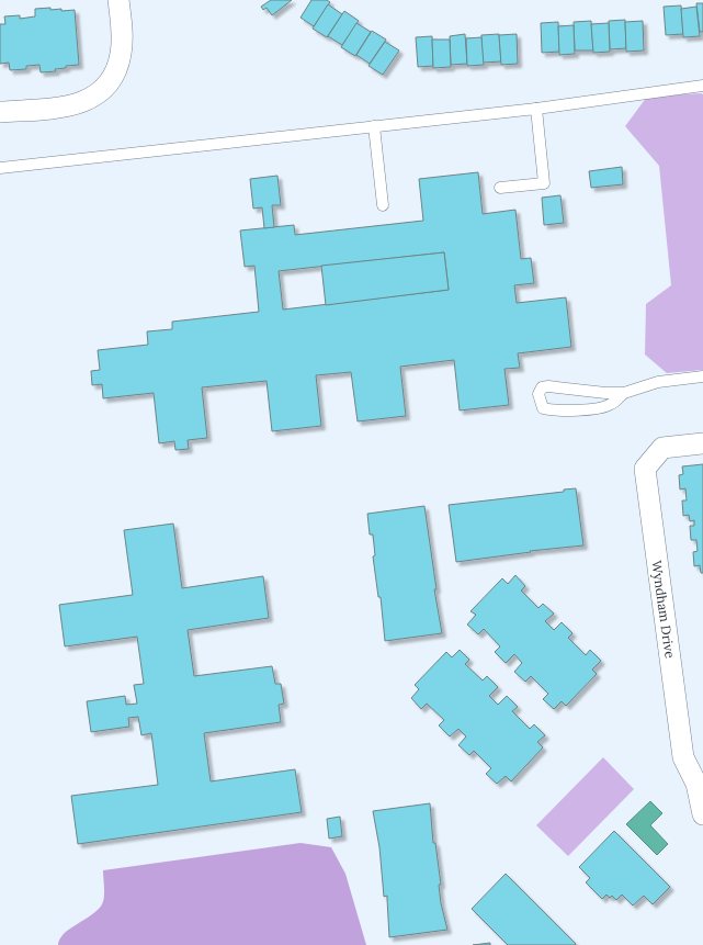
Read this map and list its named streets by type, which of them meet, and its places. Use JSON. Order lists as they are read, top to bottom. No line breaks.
{"streets":{"street":["Wyndham Drive"]}}
